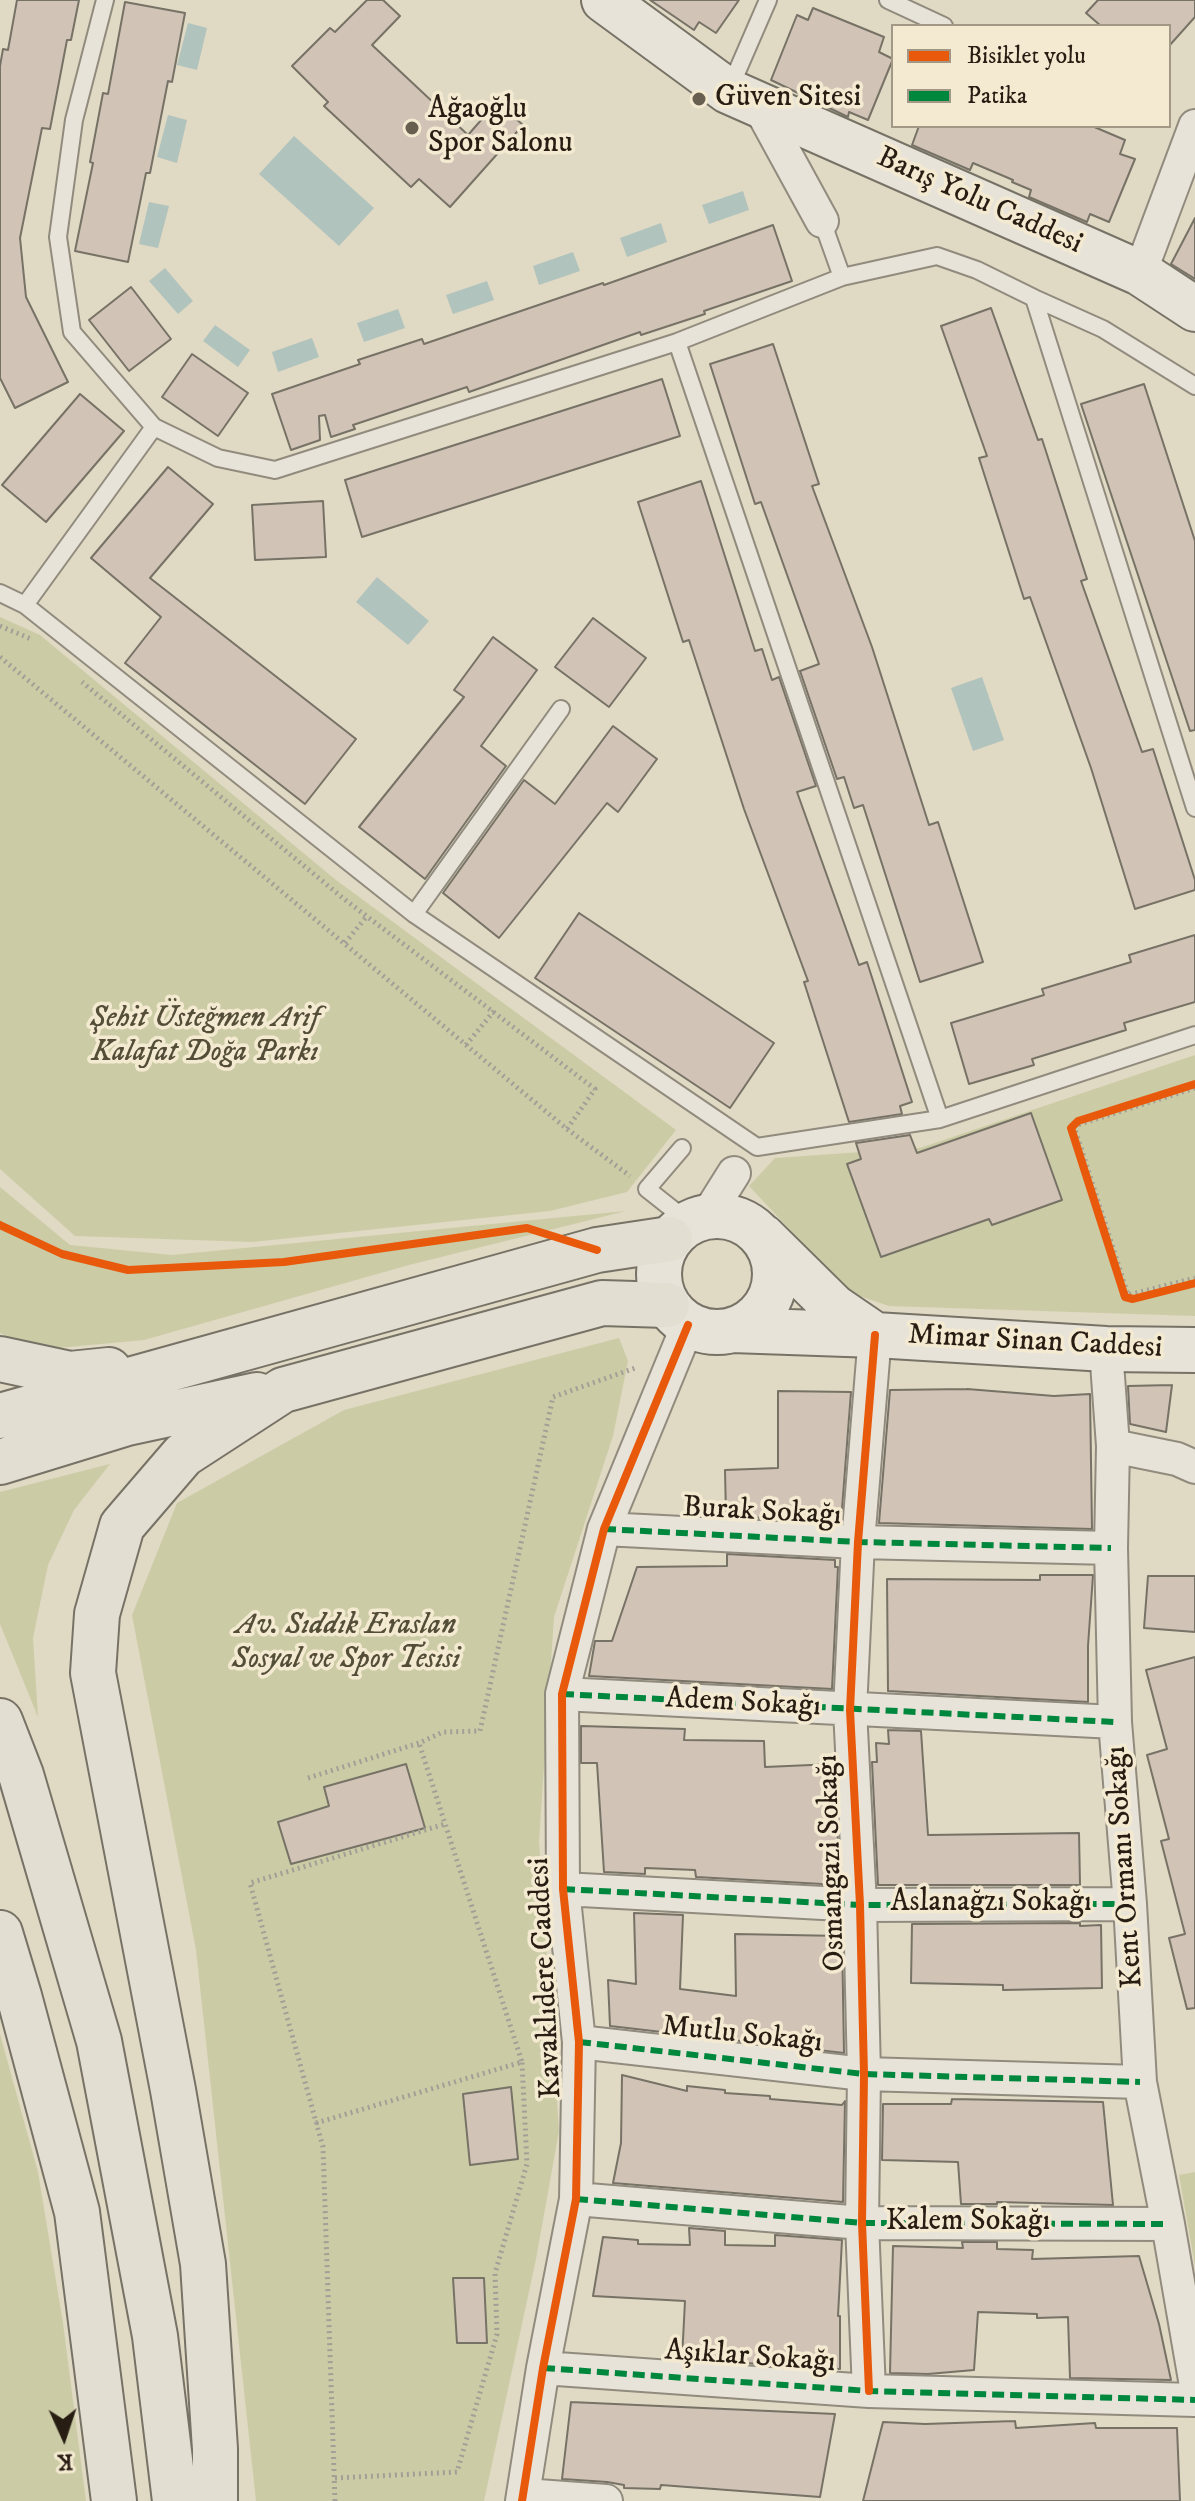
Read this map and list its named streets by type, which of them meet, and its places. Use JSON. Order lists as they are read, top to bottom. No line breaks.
{"streets":{"main road":["Barış Yolu Caddesi","Mimar Sinan Caddesi"],"street":["Burak Sokağı","Adem Sokağı","Osmangazi Sokağı","Kent Ormanı Sokağı","Aslanağzı Sokağı","Kavaklıdere Caddesi","Mutlu Sokağı","Kalem Sokağı","Aşıklar Sokağı"]},"crossings":[["Mimar Sinan Caddesi","Osmangazi Sokağı"],["Mimar Sinan Caddesi","Kent Ormanı Sokağı"],["Mimar Sinan Caddesi","Kavaklıdere Caddesi"],["Burak Sokağı","Osmangazi Sokağı"],["Burak Sokağı","Kent Ormanı Sokağı"],["Burak Sokağı","Kavaklıdere Caddesi"],["Adem Sokağı","Osmangazi Sokağı"],["Adem Sokağı","Kent Ormanı Sokağı"],["Adem Sokağı","Kavaklıdere Caddesi"],["Osmangazi Sokağı","Aslanağzı Sokağı"],["Osmangazi Sokağı","Mutlu Sokağı"],["Osmangazi Sokağı","Kalem Sokağı"],["Osmangazi Sokağı","Aşıklar Sokağı"],["Kent Ormanı Sokağı","Aslanağzı Sokağı"],["Kent Ormanı Sokağı","Mutlu Sokağı"],["Kent Ormanı Sokağı","Kalem Sokağı"],["Aslanağzı Sokağı","Kavaklıdere Caddesi"],["Kavaklıdere Caddesi","Mutlu Sokağı"],["Kavaklıdere Caddesi","Kalem Sokağı"],["Kavaklıdere Caddesi","Aşıklar Sokağı"]],"parks":["Şehit Üsteğmen Arif Kalafat Doğa Parkı","Av. Sıddık Eraslan Sosyal ve Spor Tesisi"],"places":["Güven Sitesi","Ağaoğlu Spor Salonu"],"legend":["Bisiklet yolu","Patika"],"north":"bottom"}
